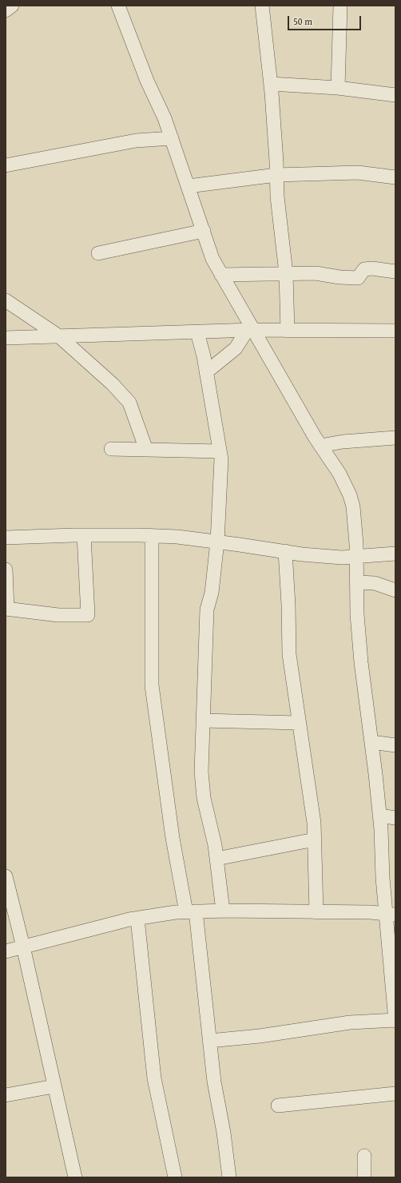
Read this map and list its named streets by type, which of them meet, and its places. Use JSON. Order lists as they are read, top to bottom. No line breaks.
{"scale_bar":"50 m"}
